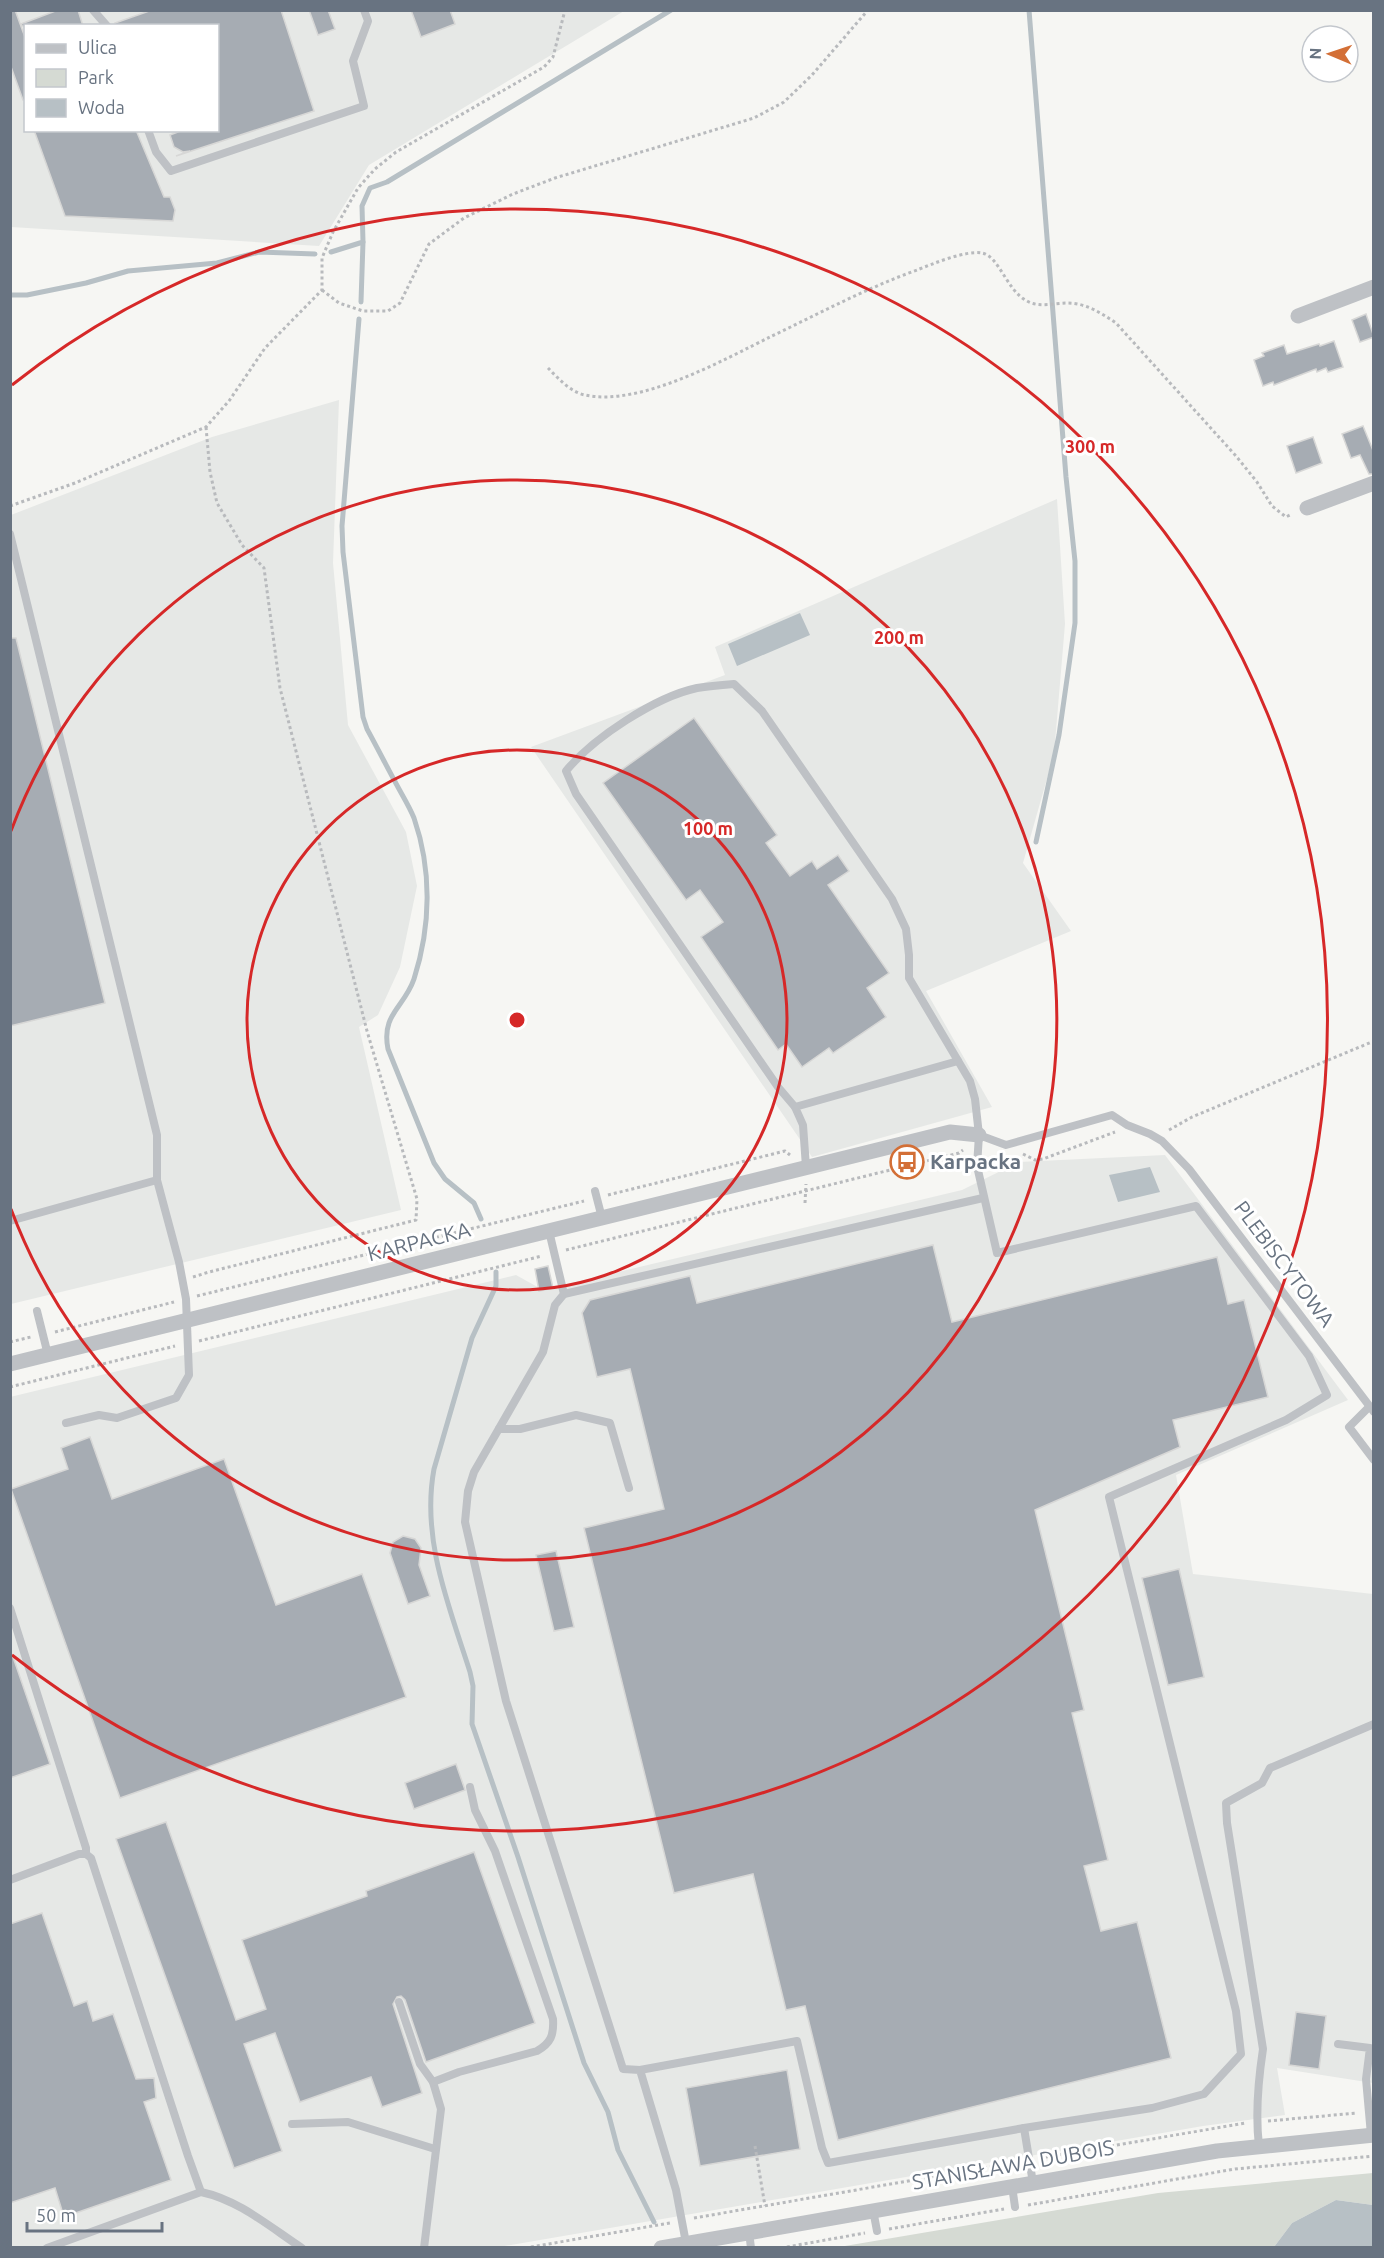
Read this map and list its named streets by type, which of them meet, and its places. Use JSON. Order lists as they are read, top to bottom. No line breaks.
{"streets":{"street":["KARPACKA","STANISŁAWA DUBOIS"],"lane":["PLEBISCYTOWA"]},"crossings":[["KARPACKA","PLEBISCYTOWA"]],"places":{"bus stop":["Karpacka"]},"legend":["Ulica","Park","Woda"],"scale_bar":"50 m","north":"left","rings":["300 m","200 m","100 m"]}
